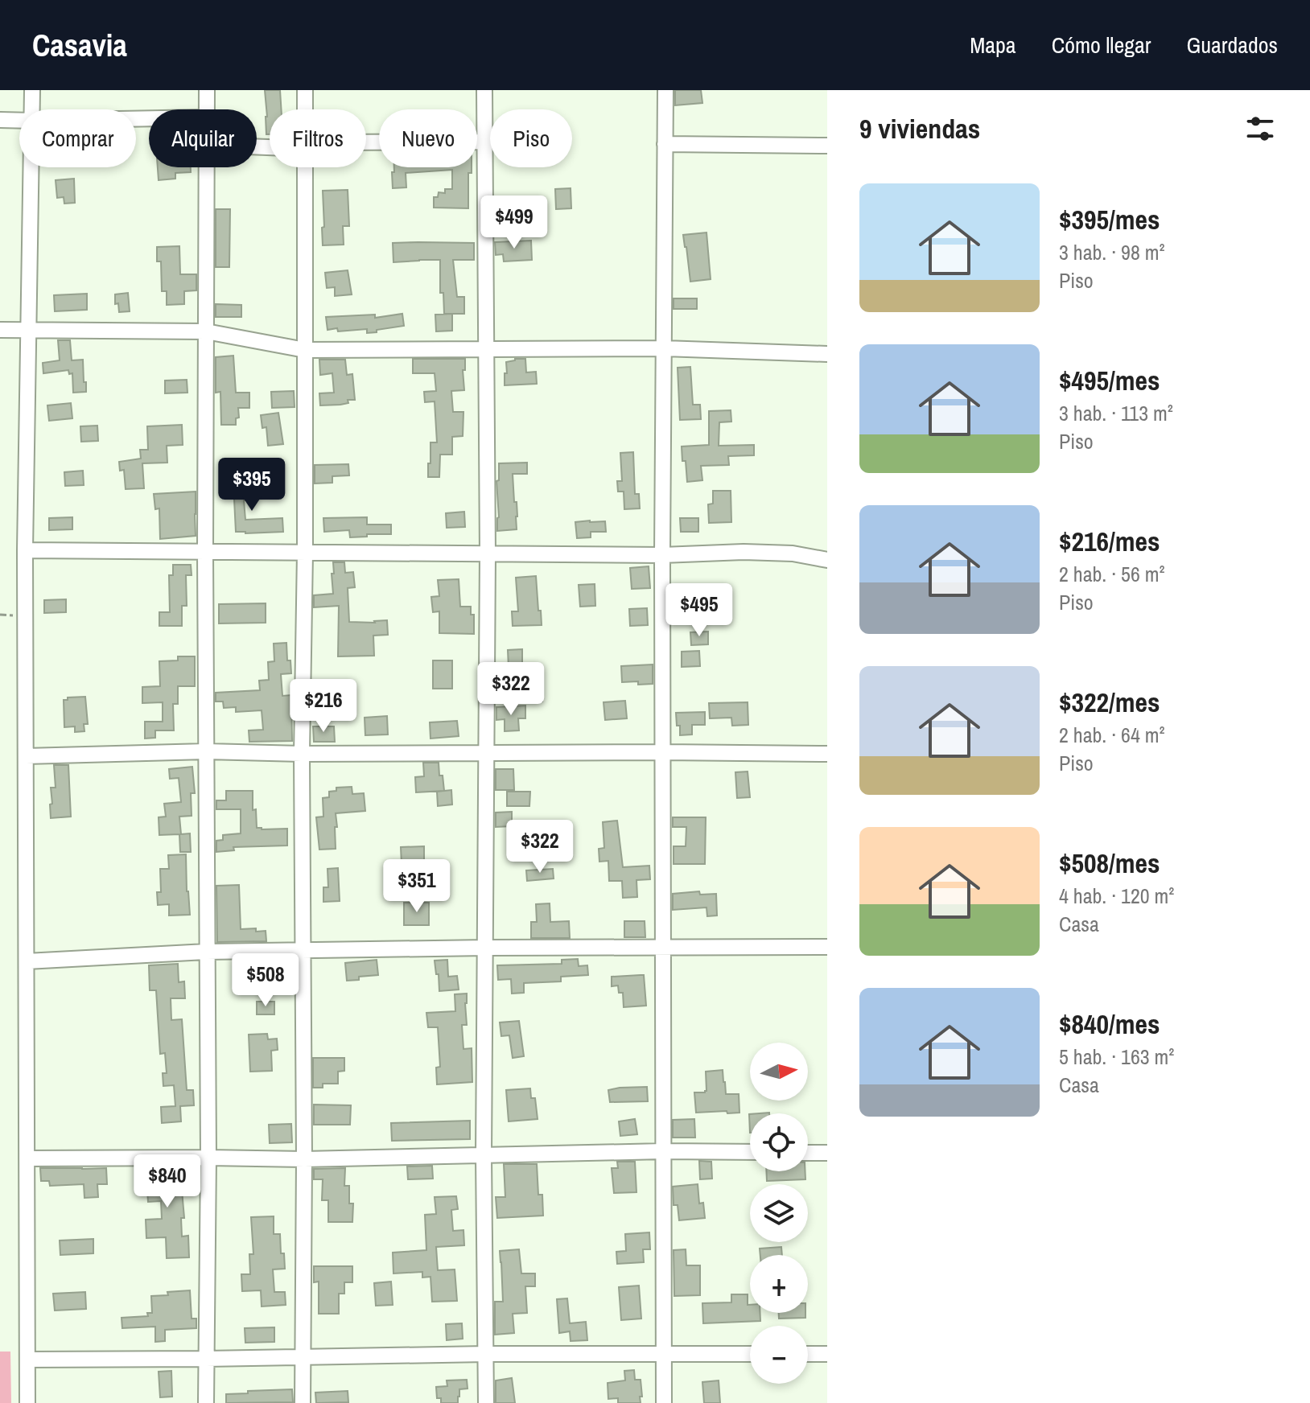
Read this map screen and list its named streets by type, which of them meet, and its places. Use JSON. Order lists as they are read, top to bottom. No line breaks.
{"north":"right","page":{"header":"Casavia","nav":["Mapa","Cómo llegar","Guardados"],"heading":"9 viviendas","chip":["Comprar","Alquilar","Filtros","Nuevo","Piso"],"list":[{"name":"$395/mes","note":"3 hab. · 98 m² · Piso"},{"name":"$495/mes","note":"3 hab. · 113 m² · Piso"},{"name":"$216/mes","note":"2 hab. · 56 m² · Piso"},{"name":"$322/mes","note":"2 hab. · 64 m² · Piso"},{"name":"$508/mes","note":"4 hab. · 120 m² · Casa"},{"name":"$840/mes","note":"5 hab. · 163 m² · Casa"}],"price":["$499","$395","$495","$322","$216","$322","$351","$508","$840"],"map_buttons":["+","−"]}}
